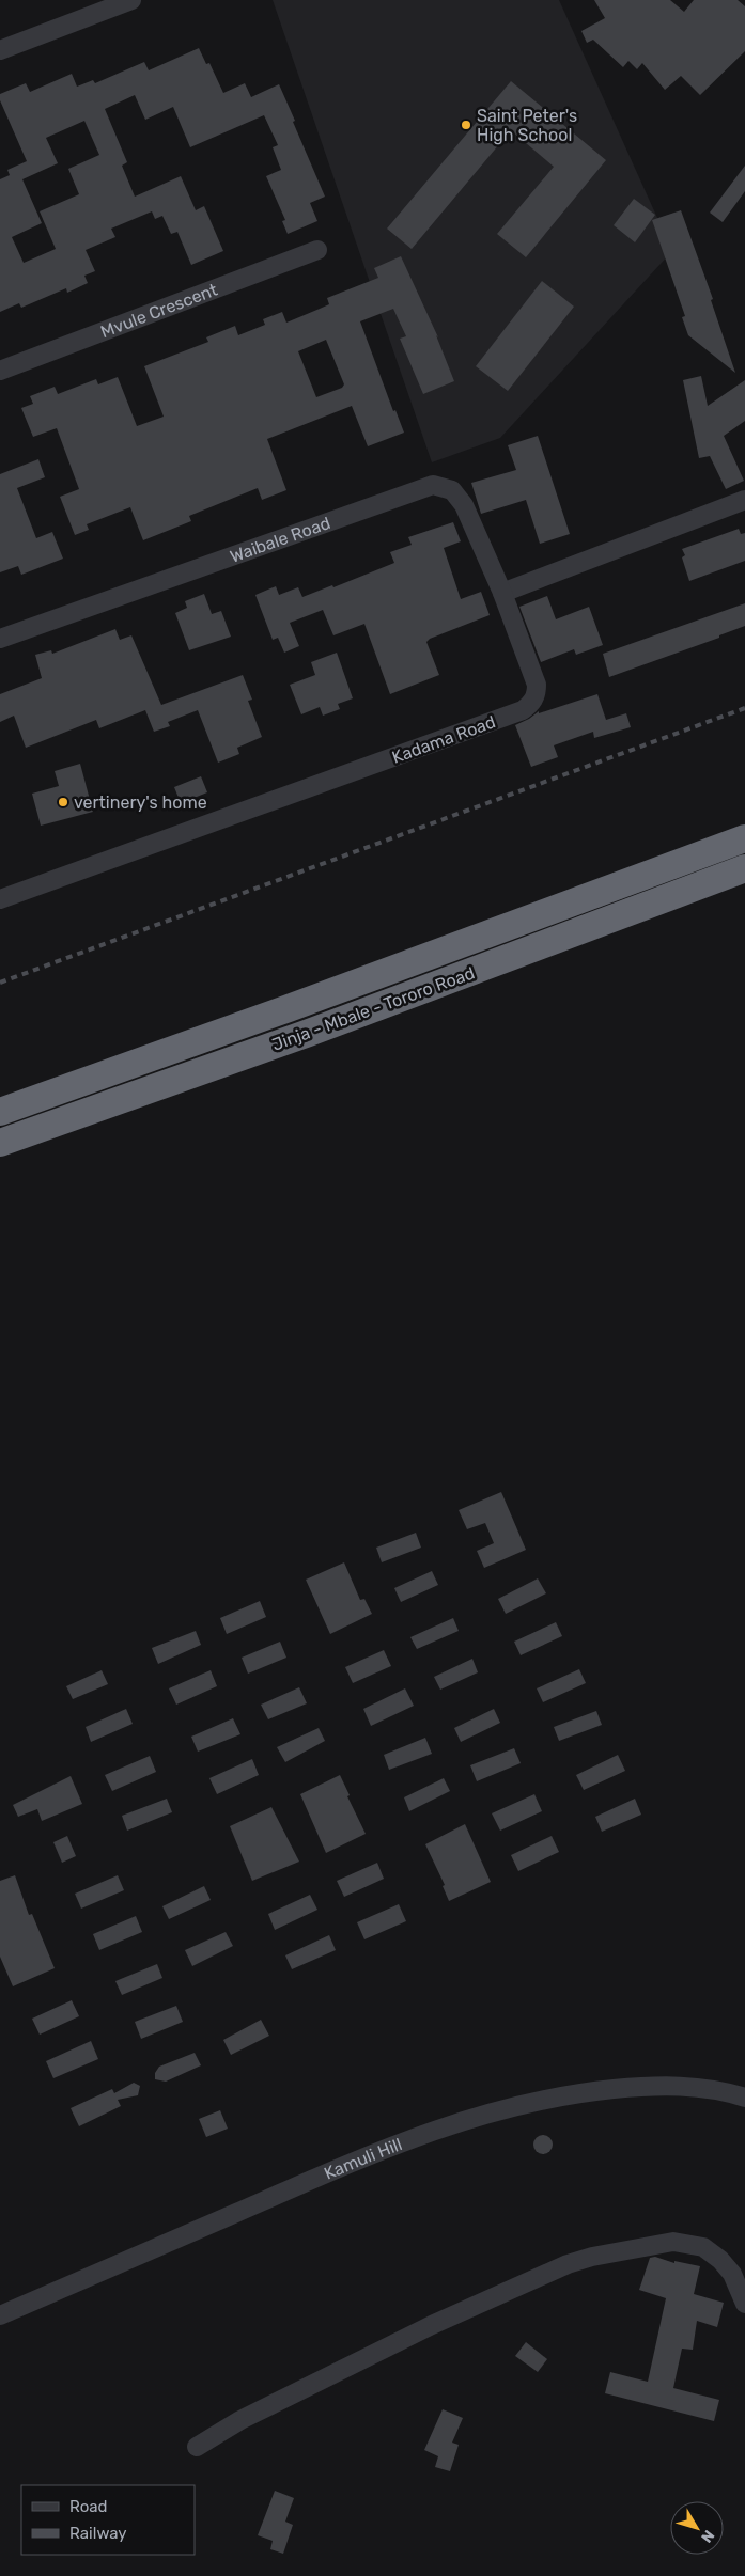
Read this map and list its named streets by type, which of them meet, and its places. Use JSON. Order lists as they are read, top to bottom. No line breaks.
{"streets":{"highway":["Jinja - Mbale - Tororo Road"],"street":["Mvule Crescent","Waibale Road","Kadama Road","Kamuli Hill"]},"crossings":[["Waibale Road","Kadama Road"]],"places":["Saint Peter's High School","vertinery's home"],"legend":["Road","Railway"],"north":"bottom right"}
